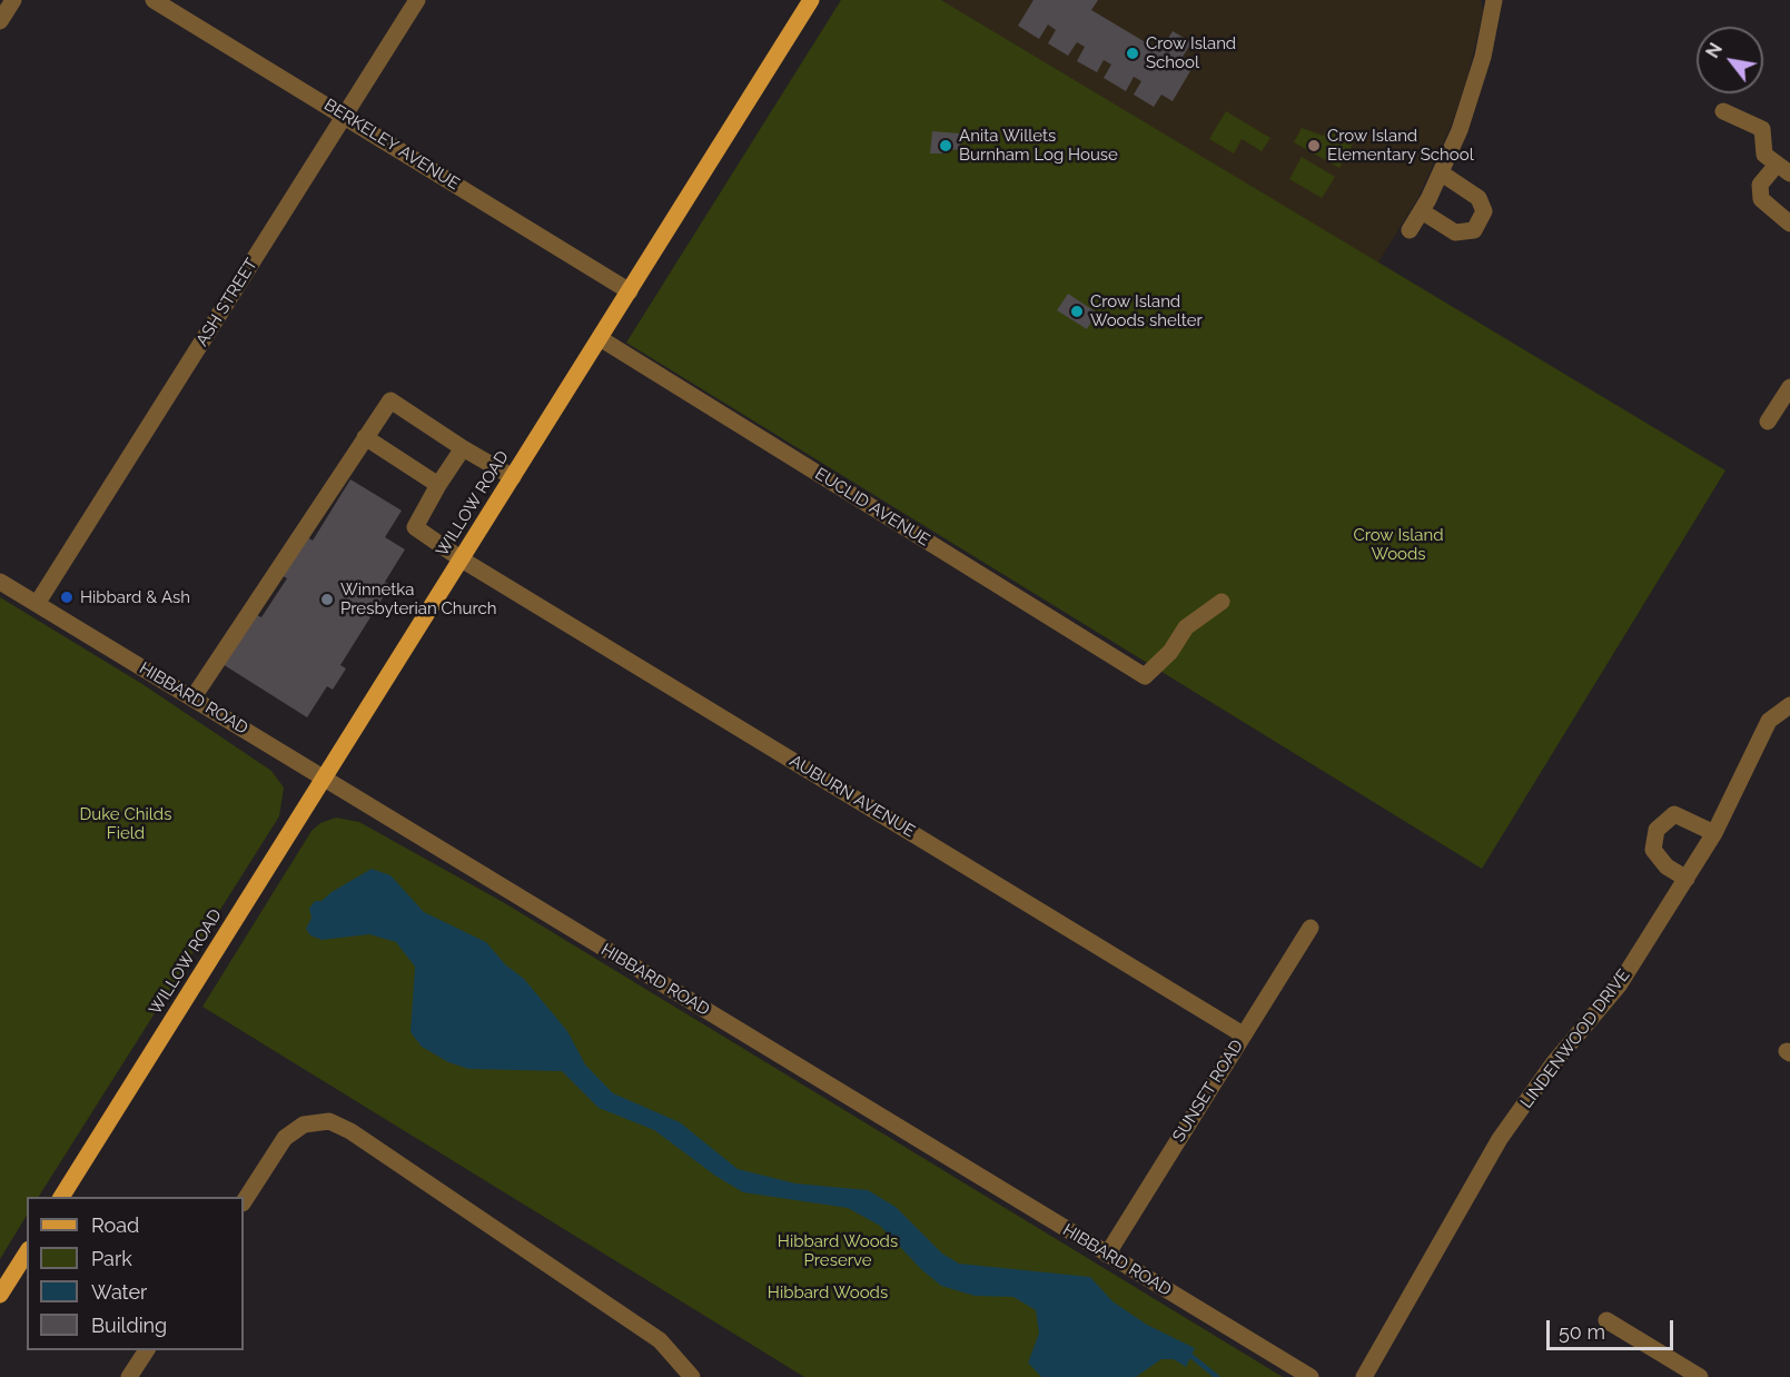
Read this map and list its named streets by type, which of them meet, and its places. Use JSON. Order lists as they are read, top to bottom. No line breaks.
{"streets":{"main road":["WILLOW ROAD"],"street":["BERKELEY AVENUE","ASH STREET","EUCLID AVENUE","HIBBARD ROAD","AUBURN AVENUE","LINDENWOOD DRIVE","SUNSET ROAD"]},"crossings":[["BERKELEY AVENUE","ASH STREET"],["BERKELEY AVENUE","WILLOW ROAD"],["ASH STREET","HIBBARD ROAD"],["WILLOW ROAD","EUCLID AVENUE"],["WILLOW ROAD","HIBBARD ROAD"],["WILLOW ROAD","AUBURN AVENUE"],["HIBBARD ROAD","SUNSET ROAD"],["AUBURN AVENUE","SUNSET ROAD"]],"parks":["Crow Island Woods","Duke Childs Field","Hibbard Woods Preserve","Hibbard Woods"],"places":["Crow Island School","Anita Willets Burnham Log House","Crow Island Elementary School","Crow Island Woods shelter","Hibbard & Ash","Winnetka Presbyterian Church"],"legend":["Road","Park","Water","Building"],"scale_bar":"50 m","north":"top left"}
